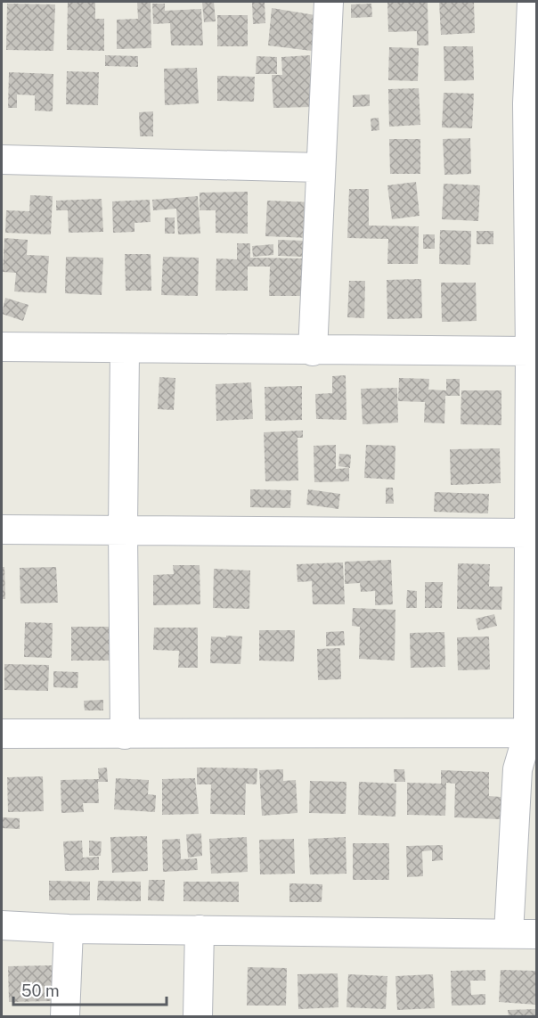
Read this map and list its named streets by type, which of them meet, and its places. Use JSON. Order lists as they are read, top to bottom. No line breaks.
{"scale_bar":"50 m"}
